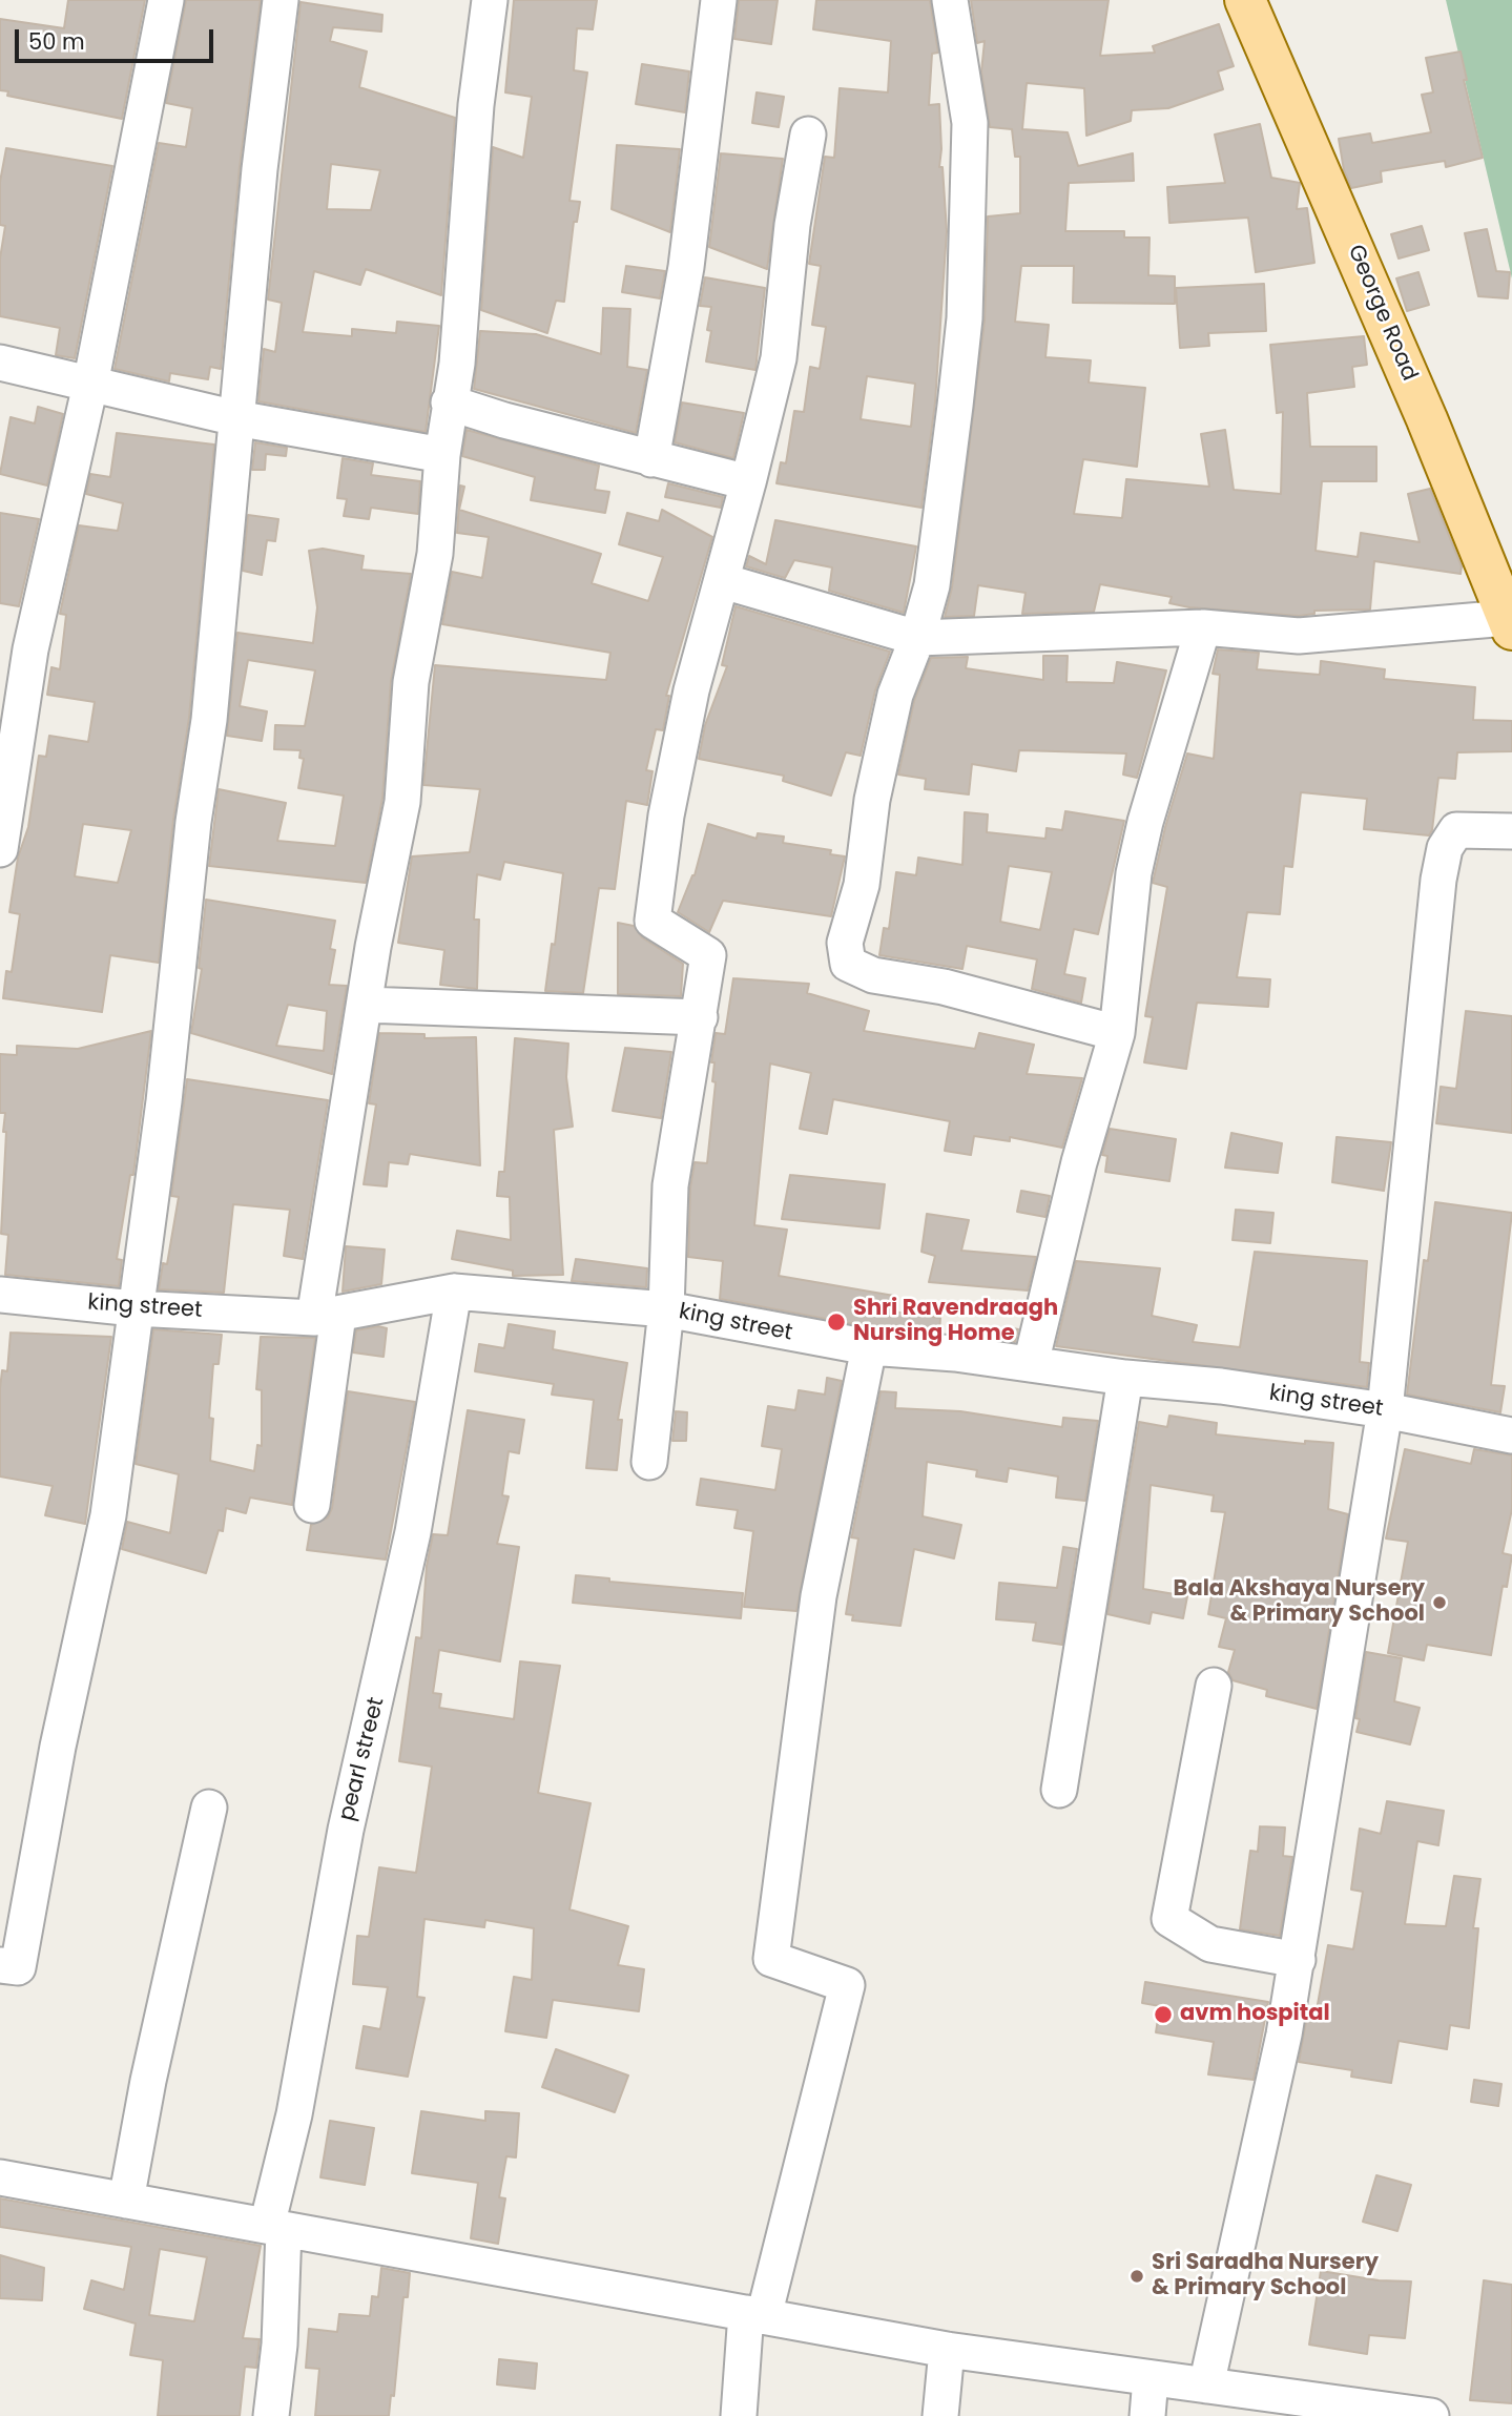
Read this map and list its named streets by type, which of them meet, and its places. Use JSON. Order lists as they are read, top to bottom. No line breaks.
{"streets":{"main road":["George Road"],"street":["king street","pearl street"]},"crossings":[["king street","pearl street"]],"places":["Shri Ravendraagh Nursing Home","Bala Akshaya Nursery & Primary School","avm hospital","Sri Saradha Nursery & Primary School"],"scale_bar":"50 m"}
